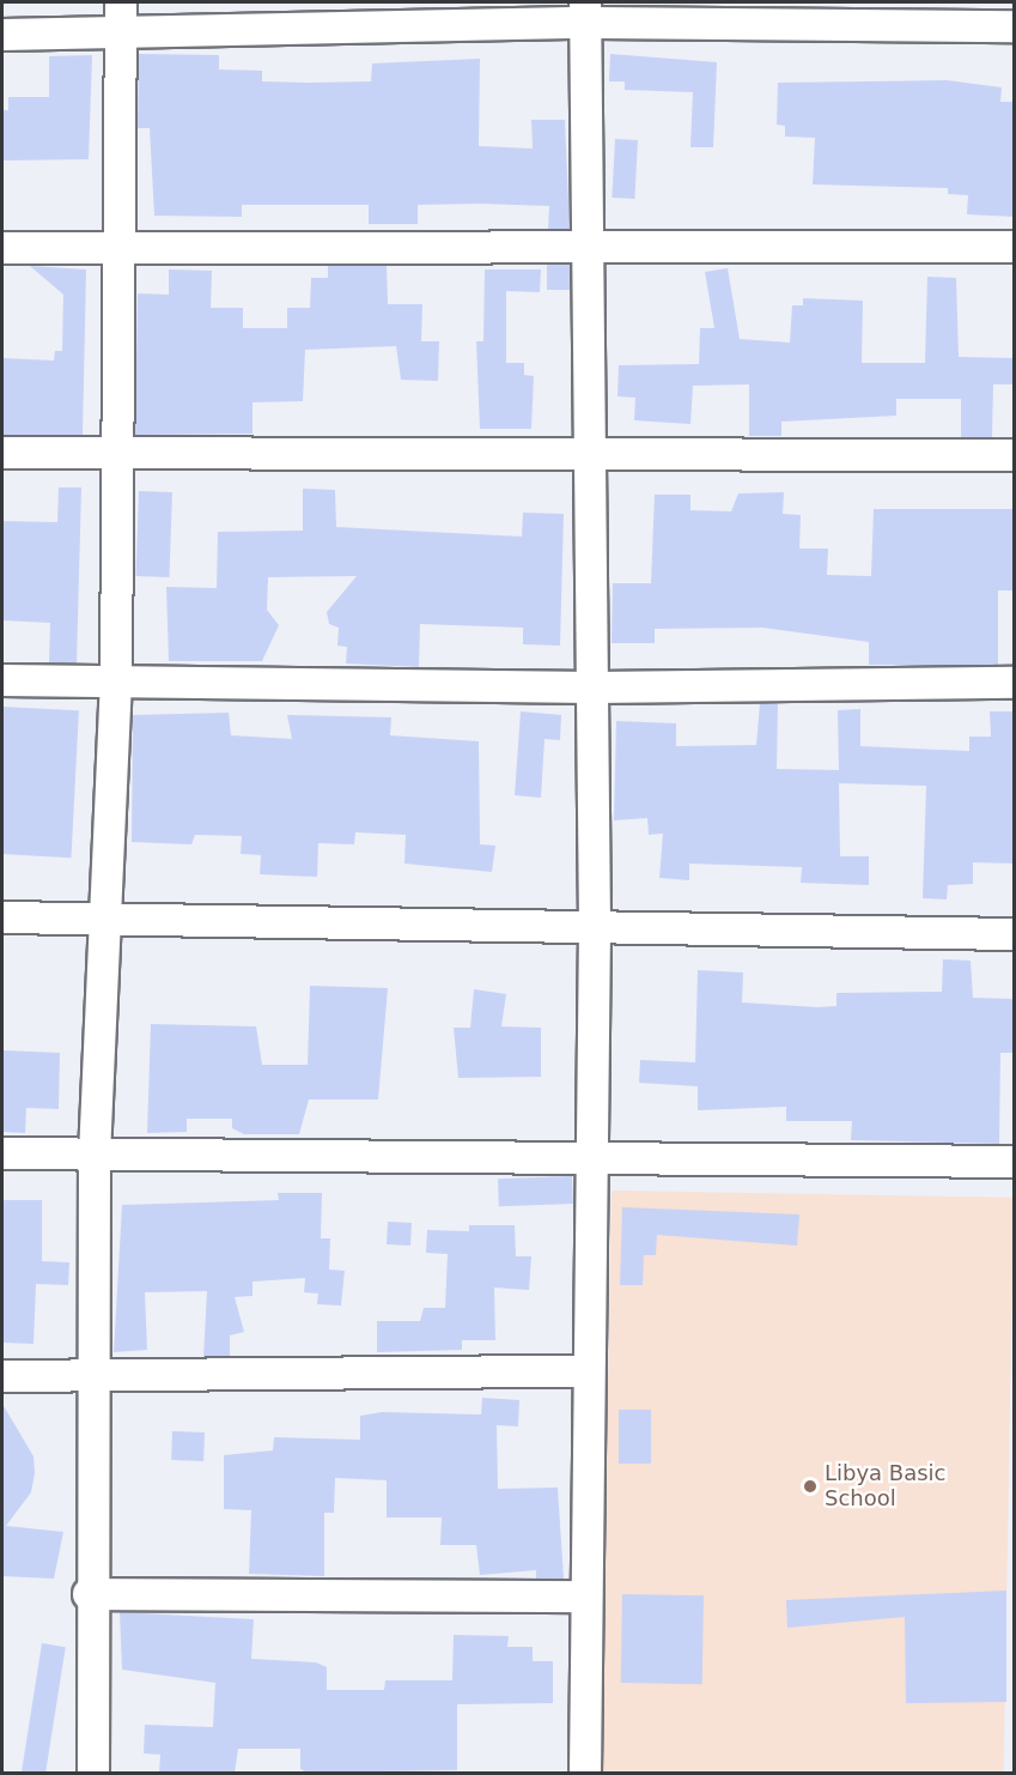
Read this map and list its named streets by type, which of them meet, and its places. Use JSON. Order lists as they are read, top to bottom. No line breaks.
{"places":["Libya Basic School"]}
